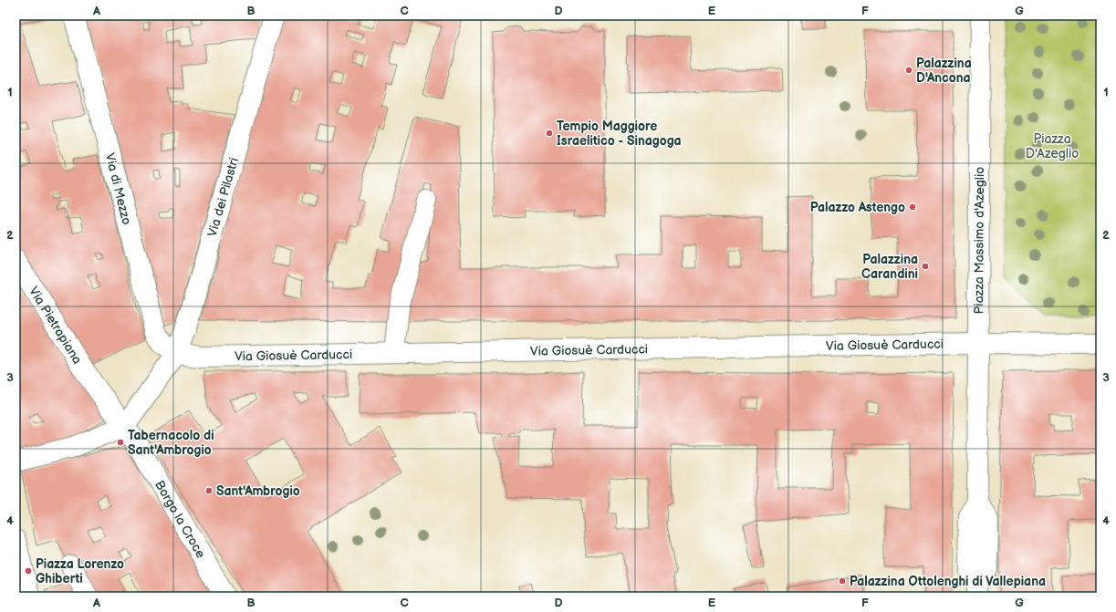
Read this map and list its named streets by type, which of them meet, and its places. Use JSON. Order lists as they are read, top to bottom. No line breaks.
{"streets":{"street":["Via di Mezzo","Via dei Pilastri","Piazza Massimo d'Azeglio","Via Pietrapiana","Via Giosuè Carducci","Borgo la Croce"]},"crossings":[["Via di Mezzo","Via dei Pilastri"],["Via di Mezzo","Via Giosuè Carducci"],["Via dei Pilastri","Via Pietrapiana"],["Via dei Pilastri","Via Giosuè Carducci"],["Via dei Pilastri","Borgo la Croce"],["Piazza Massimo d'Azeglio","Via Giosuè Carducci"],["Via Pietrapiana","Borgo la Croce"]],"parks":["Piazza D'Azeglio"],"places":["Palazzina D'Ancona","Tempio Maggiore Israelitico - Sinagoga","Palazzo Astengo","Palazzina Carandini","Tabernacolo di Sant'Ambrogio","Sant'Ambrogio","Piazza Lorenzo Ghiberti","Palazzina Ottolenghi di Vallepiana"],"grid":{"columns":["A","B","C","D","E","F","G"],"rows":["1","2","3","4"]}}
